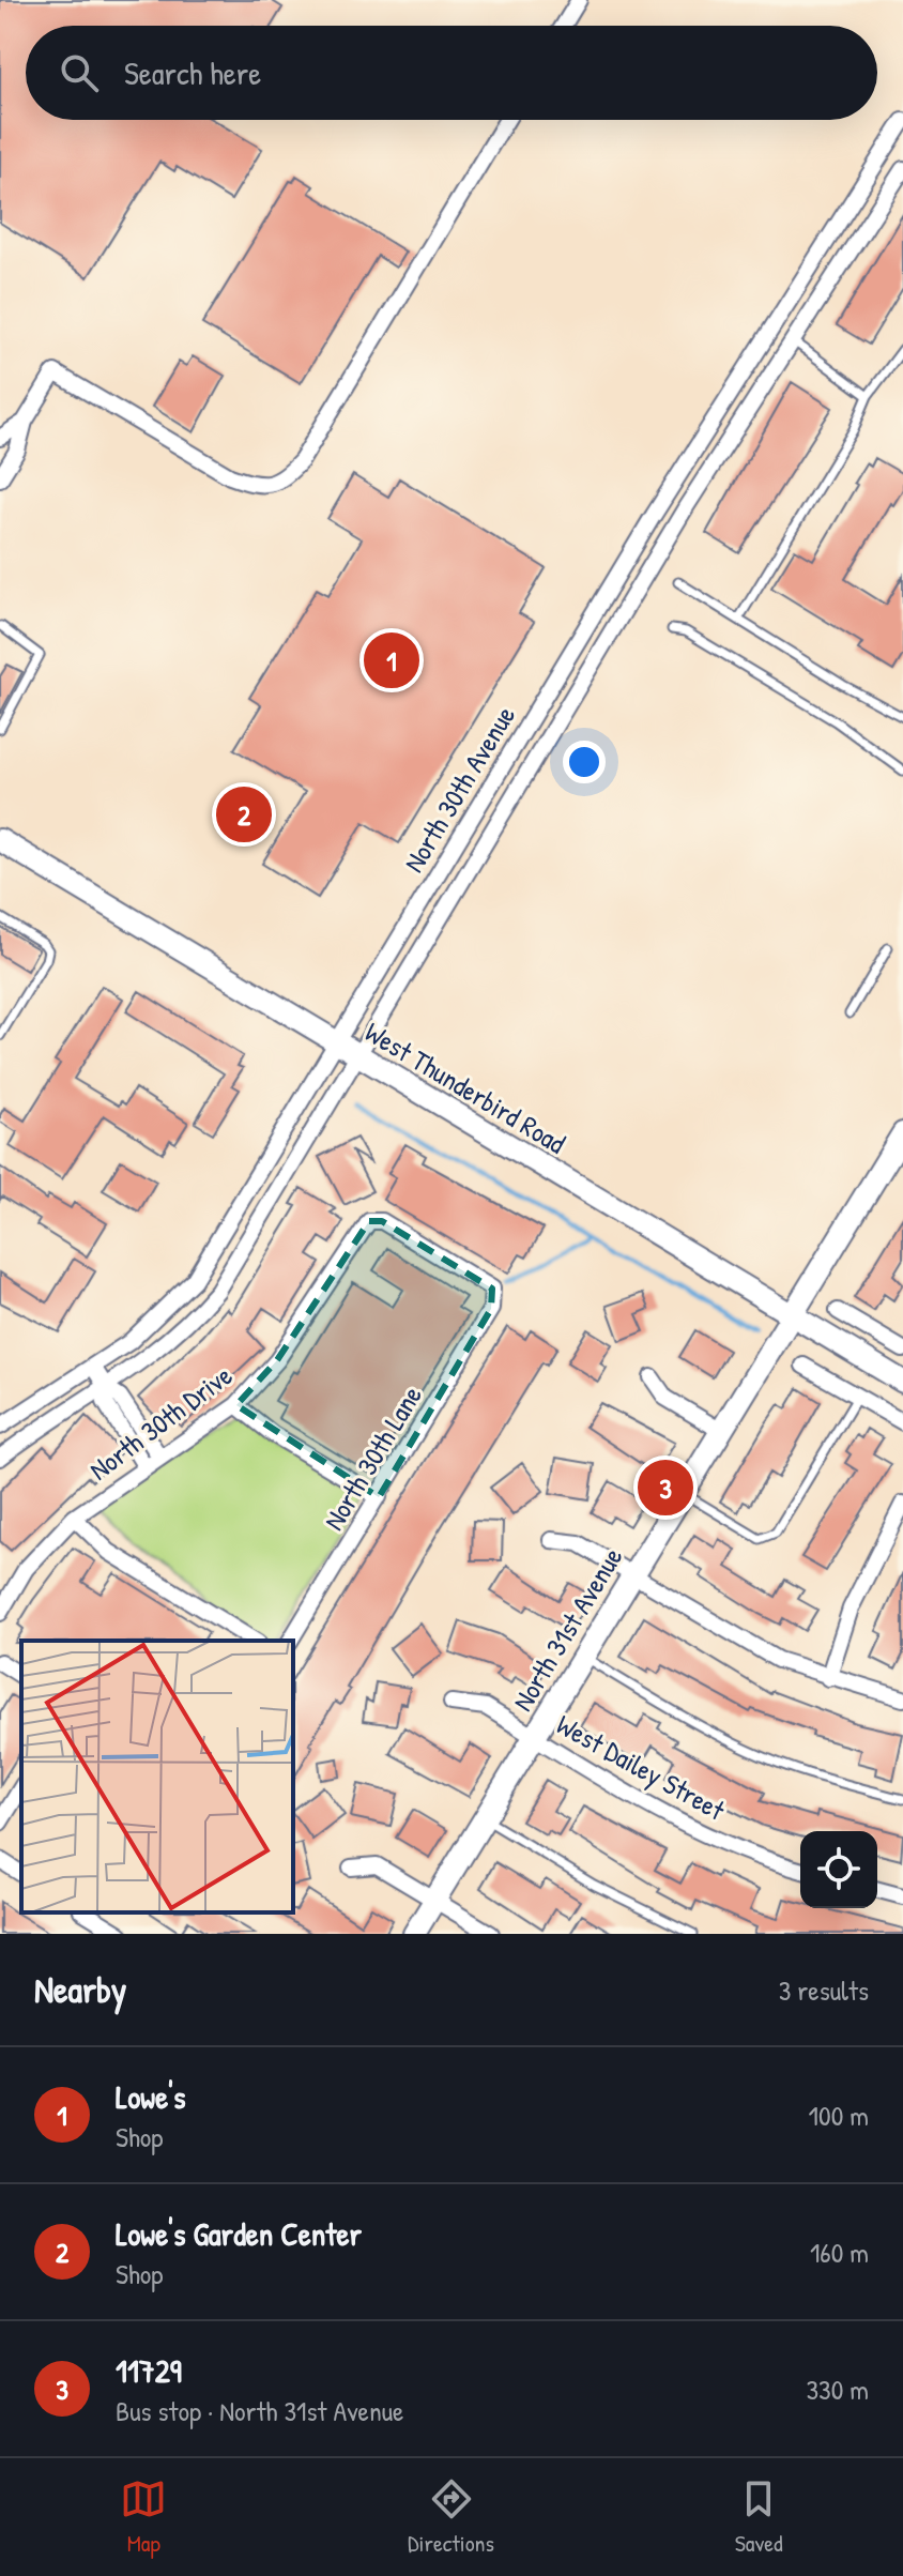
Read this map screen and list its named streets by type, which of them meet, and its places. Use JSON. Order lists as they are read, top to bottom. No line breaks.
{"streets":{"main road":["West Thunderbird Road","North 31st Avenue"],"street":["North 30th Avenue","North 30th Drive","North 30th Lane","West Dailey Street"]},"crossings":[["North 30th Avenue","West Thunderbird Road"],["West Thunderbird Road","North 31st Avenue"],["North 30th Drive","North 30th Lane"],["North 31st Avenue","West Dailey Street"]],"page":{"search":"Search here","pins":["1","2","3"],"heading":["Nearby","3 results"],"list":[{"mark":"1","name":"Lowe's","note":"Shop","value":"100 m"},{"mark":"2","name":"Lowe's Garden Center","note":"Shop","value":"160 m"},{"mark":"3","name":"11729","note":"Bus stop · North 31st Avenue","value":"330 m"}],"nav":["Map","Directions","Saved"]}}
